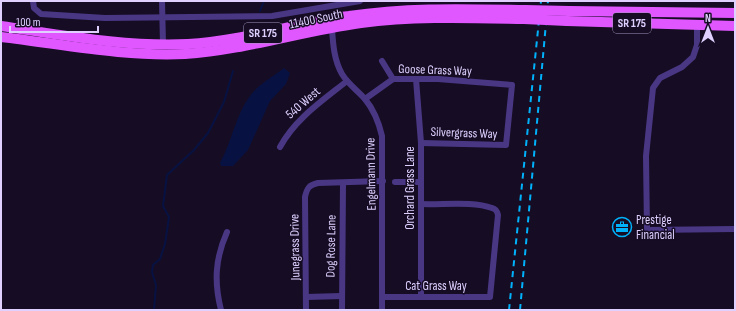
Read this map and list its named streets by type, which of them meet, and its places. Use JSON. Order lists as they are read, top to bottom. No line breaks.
{"streets":{"main road":["11400 South","SR 175"],"street":["Goose Grass Way","540 West","Silvergrass Way","Engelmann Drive","Orchard Grass Lane","Dog Rose Lane","Junegrass Drive","Cat Grass Way"]},"crossings":[["11400 South","Engelmann Drive"],["Goose Grass Way","Silvergrass Way"],["Goose Grass Way","Engelmann Drive"],["Goose Grass Way","Orchard Grass Lane"],["540 West","Engelmann Drive"],["Silvergrass Way","Orchard Grass Lane"],["Engelmann Drive","Cat Grass Way"],["Orchard Grass Lane","Cat Grass Way"],["Dog Rose Lane","Junegrass Drive"]],"places":{"office":["Prestige Financial"]},"scale_bar":"100 m","north":"top"}
